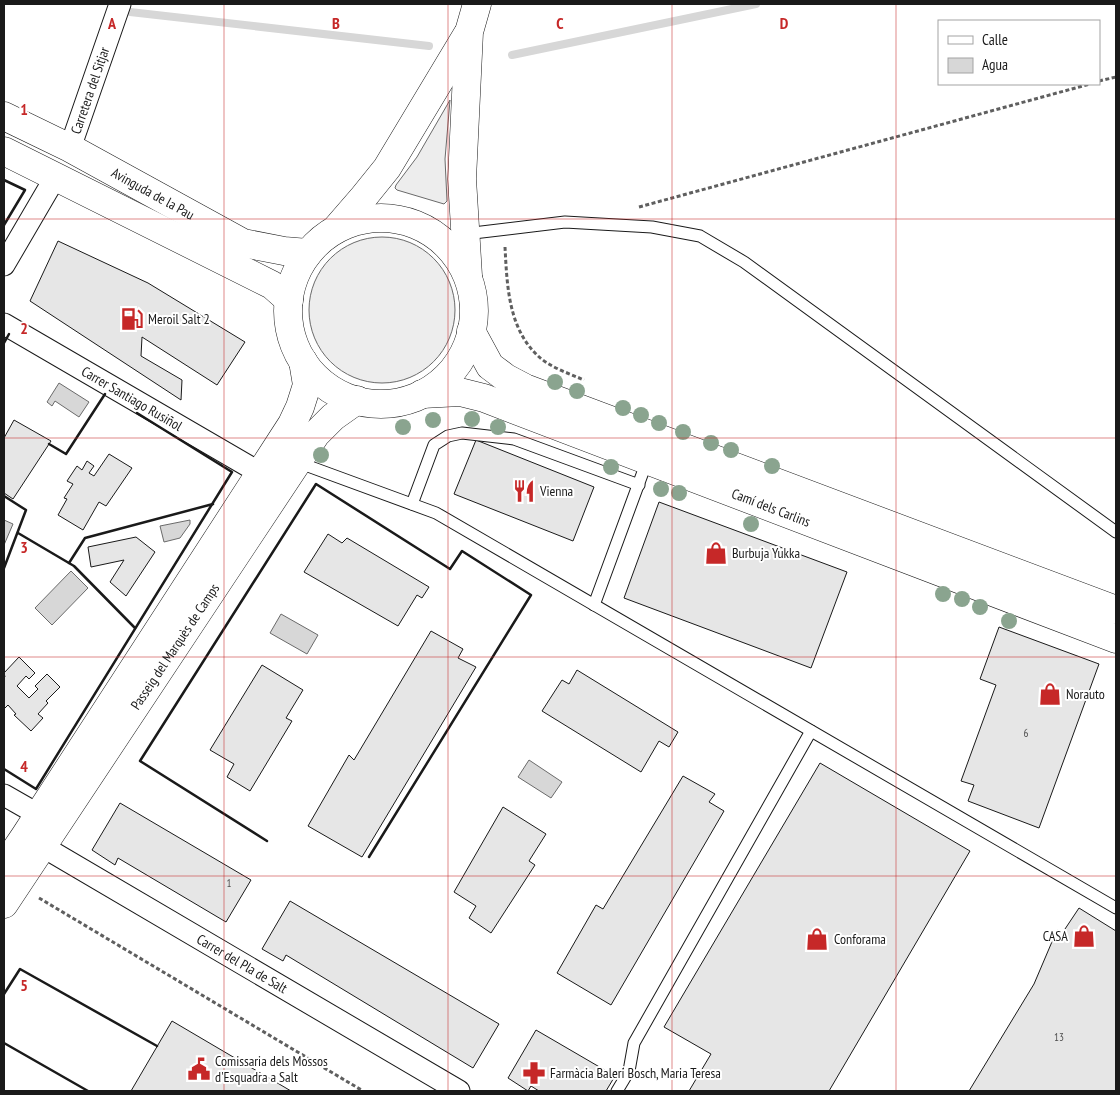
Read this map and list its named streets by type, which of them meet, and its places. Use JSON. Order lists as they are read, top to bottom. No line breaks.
{"streets":{"main road":["Avinguda de la Pau","Camí dels Carlins","Passeig del Marquès de Camps"],"street":["Carretera del Sitjar","Carrer Santiago Rusiñol","Carrer del Pla de Salt"]},"crossings":[["Carretera del Sitjar","Avinguda de la Pau"],["Carrer Santiago Rusiñol","Passeig del Marquès de Camps"],["Passeig del Marquès de Camps","Carrer del Pla de Salt"]],"places":{"fuel station":["Meroil Salt 2"],"restaurant":["Vienna"],"shop":["Burbuja Yukka","Norauto","CASA","Conforama"],"public building":["Comissaria dels Mossos d'Esquadra a Salt"],"pharmacy":["Farmàcia Baleri Bosch, Maria Teresa"]},"house_numbers":["6","1","13"],"legend":["Calle","Agua"],"grid":{"columns":["A","B","C","D"],"rows":["1","2","3","4","5"]}}
